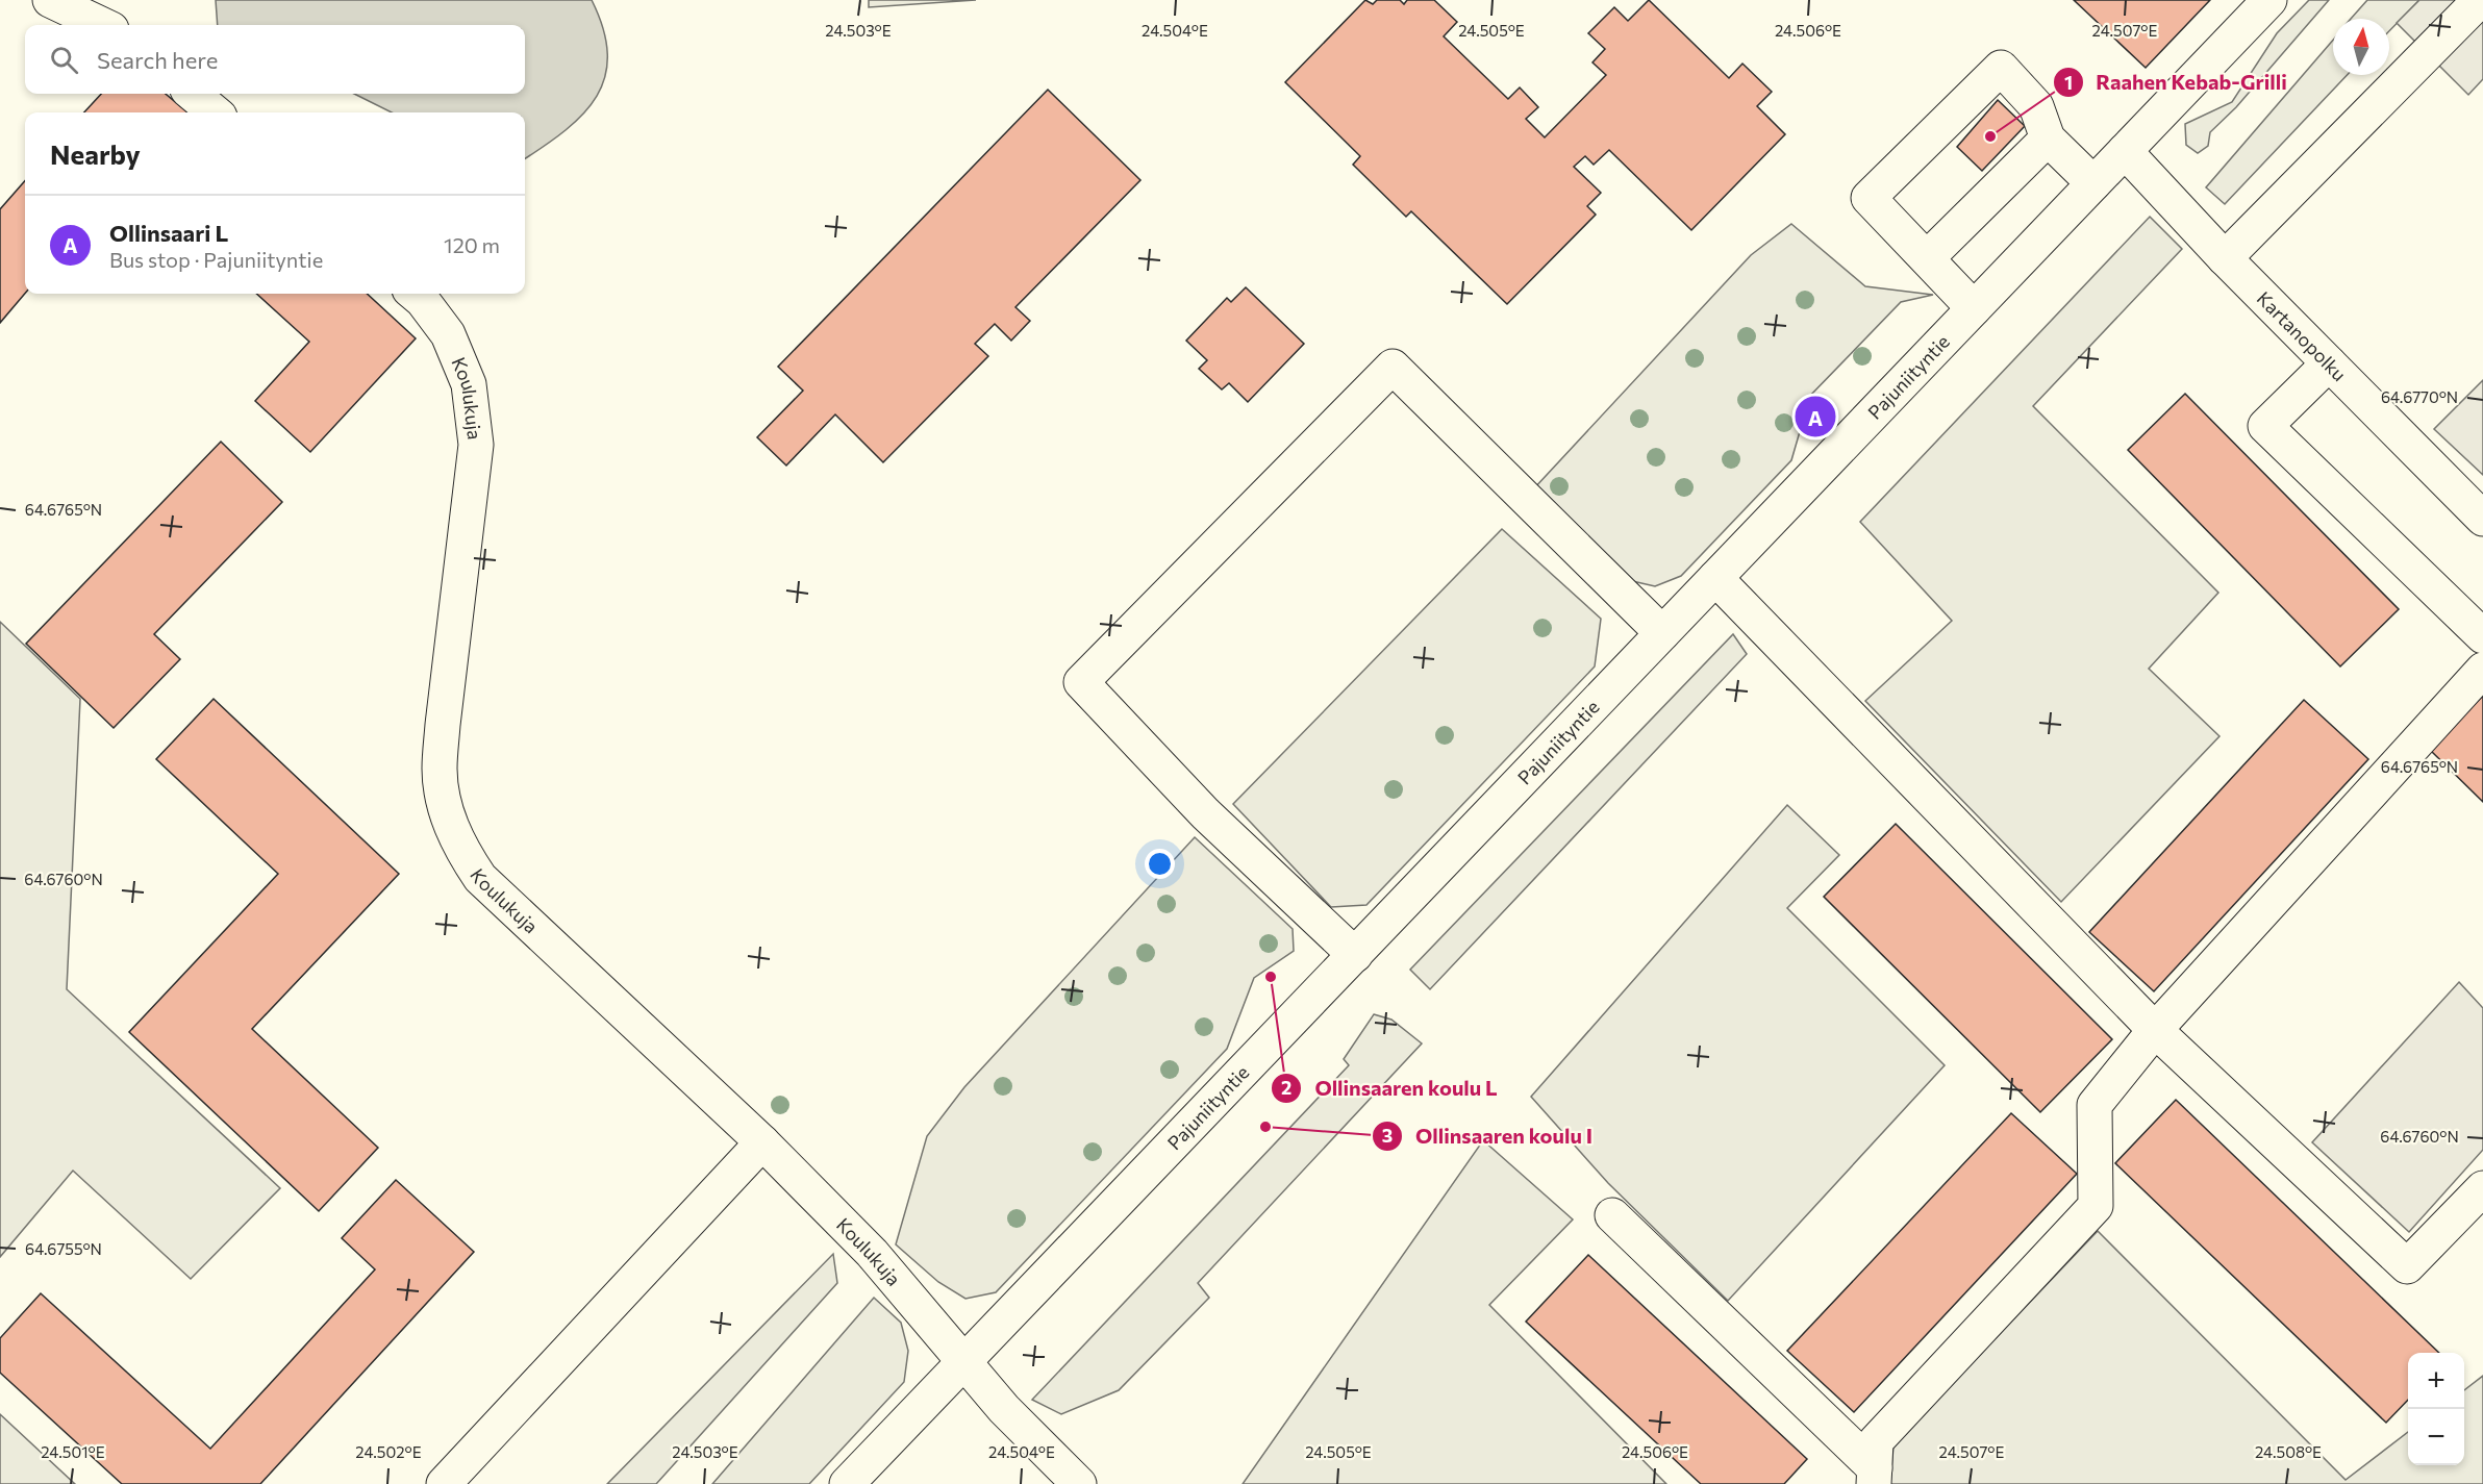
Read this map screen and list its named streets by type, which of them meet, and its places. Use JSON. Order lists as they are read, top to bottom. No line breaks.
{"streets":{"street":["Kartanopolku","Pajuniityntie","Koulukuja"]},"crossings":[["Kartanopolku","Pajuniityntie"],["Pajuniityntie","Koulukuja"]],"places":["Raahen Kebab-Grilli","Ollinsaaren koulu L","Ollinsaaren koulu I"],"north":"top","page":{"search":"Search here","heading":"Nearby","list":[{"mark":"A","name":"Ollinsaari L","note":"Bus stop · Pajuniityntie","value":"120 m"}],"pins":"A","map_buttons":["+","−"]},"coordinates":["24.503°E","24.504°E","24.505°E","24.506°E","24.507°E","64.6770°N","64.6765°N","64.6760°N","64.6755°N","24.501°E","24.502°E","24.508°E"]}
